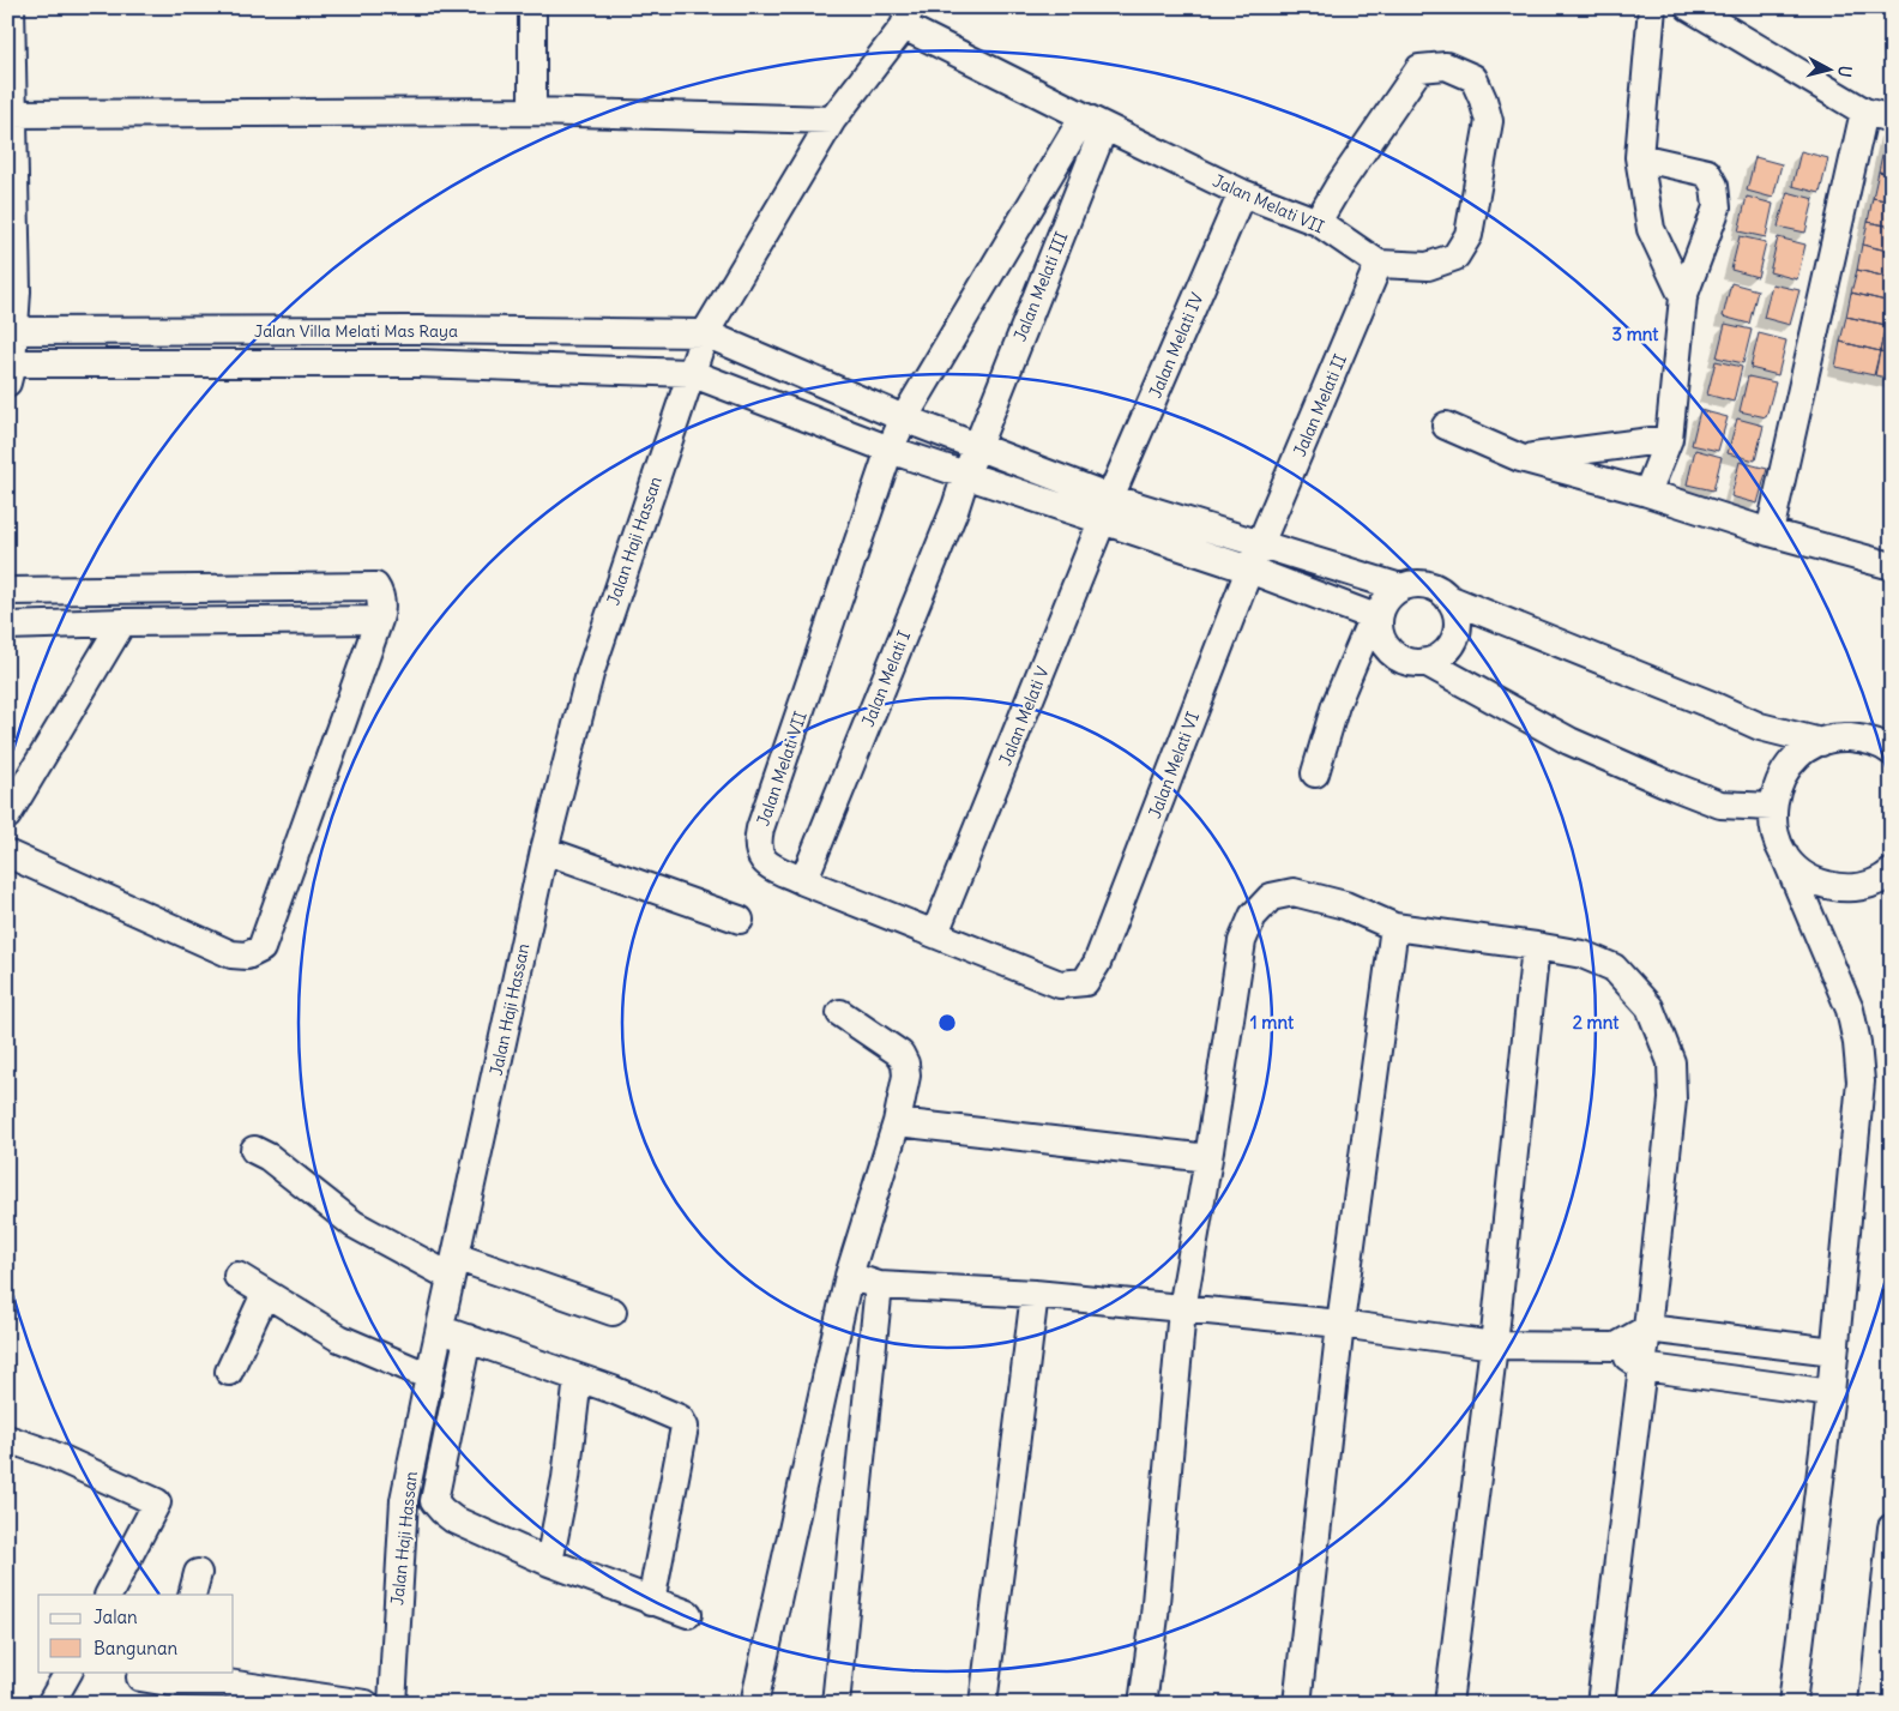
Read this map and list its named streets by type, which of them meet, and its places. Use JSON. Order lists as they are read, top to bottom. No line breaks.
{"streets":{"street":["Jalan Melati VII","Jalan Melati III","Jalan Villa Melati Mas Raya","Jalan Melati IV","Jalan Melati II","Jalan Haji Hassan","Jalan Melati I","Jalan Melati V","Jalan Melati VI"]},"crossings":[["Jalan Melati VII","Jalan Melati III"],["Jalan Melati VII","Jalan Villa Melati Mas Raya"],["Jalan Melati VII","Jalan Melati IV"],["Jalan Melati VII","Jalan Melati II"],["Jalan Melati VII","Jalan Haji Hassan"],["Jalan Melati VII","Jalan Melati I"],["Jalan Melati VII","Jalan Melati V"],["Jalan Melati VII","Jalan Melati VI"],["Jalan Melati III","Jalan Villa Melati Mas Raya"],["Jalan Melati III","Jalan Melati I"],["Jalan Villa Melati Mas Raya","Jalan Melati IV"],["Jalan Villa Melati Mas Raya","Jalan Haji Hassan"],["Jalan Villa Melati Mas Raya","Jalan Melati I"],["Jalan Villa Melati Mas Raya","Jalan Melati V"],["Jalan Melati IV","Jalan Melati V"],["Jalan Melati II","Jalan Melati VI"]],"legend":["Jalan","Bangunan"],"north":"right","rings":["3 mnt","1 mnt","2 mnt"]}
